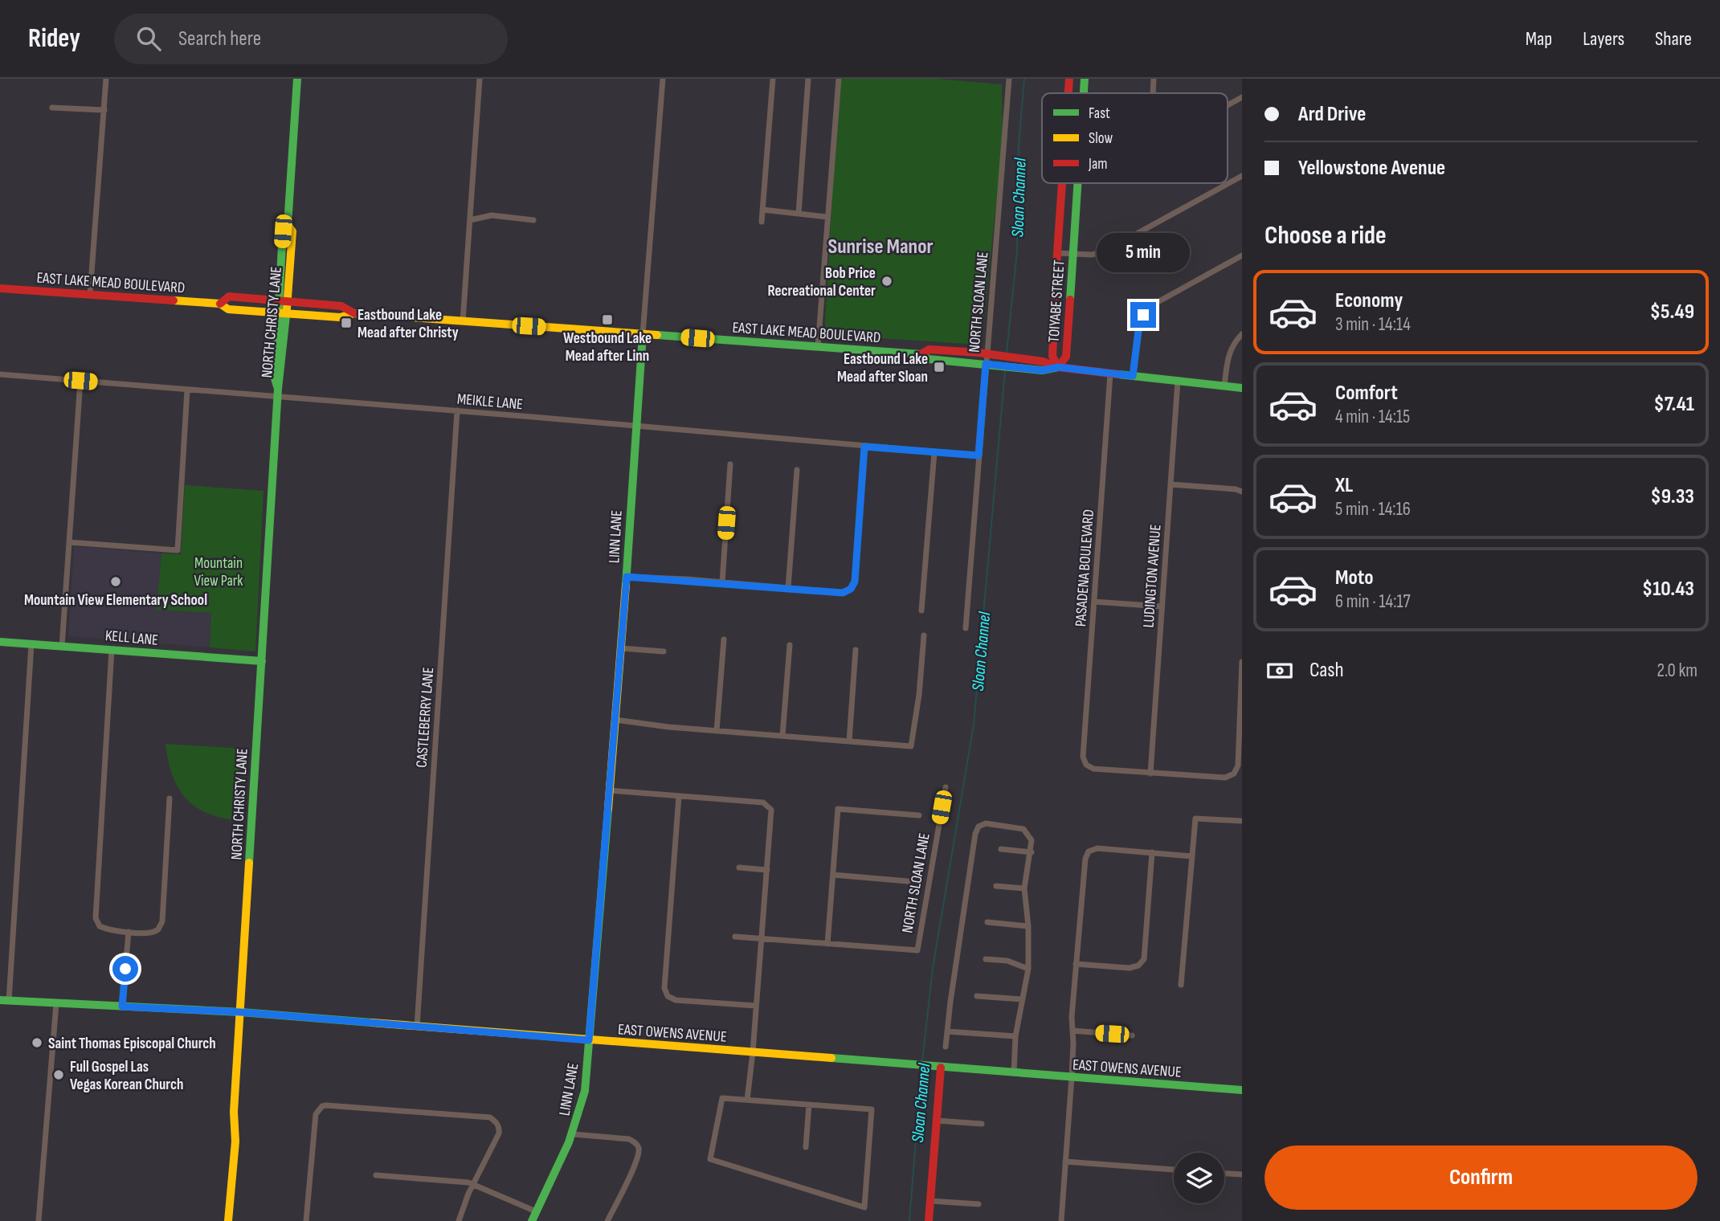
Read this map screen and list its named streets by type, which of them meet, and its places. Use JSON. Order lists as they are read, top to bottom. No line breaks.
{"streets":{"street":["EAST LAKE MEAD BOULEVARD","TOIYABE STREET","NORTH SLOAN LANE","NORTH CHRISTY LANE","MEIKLE LANE","LINN LANE","PASADENA BOULEVARD","LUDINGTON AVENUE","KELL LANE","CASTLEBERRY LANE","EAST OWENS AVENUE"]},"crossings":[["EAST LAKE MEAD BOULEVARD","TOIYABE STREET"],["EAST LAKE MEAD BOULEVARD","NORTH SLOAN LANE"],["EAST LAKE MEAD BOULEVARD","NORTH CHRISTY LANE"],["EAST LAKE MEAD BOULEVARD","LINN LANE"],["EAST LAKE MEAD BOULEVARD","PASADENA BOULEVARD"],["EAST LAKE MEAD BOULEVARD","LUDINGTON AVENUE"],["NORTH SLOAN LANE","MEIKLE LANE"],["NORTH CHRISTY LANE","MEIKLE LANE"],["NORTH CHRISTY LANE","KELL LANE"],["NORTH CHRISTY LANE","EAST OWENS AVENUE"],["MEIKLE LANE","LINN LANE"],["MEIKLE LANE","CASTLEBERRY LANE"],["LINN LANE","EAST OWENS AVENUE"],["PASADENA BOULEVARD","LUDINGTON AVENUE"],["CASTLEBERRY LANE","EAST OWENS AVENUE"]],"districts":["Sunrise Manor"],"water":["Sloan Channel"],"parks":["Mountain View Park"],"places":{"other":["Bob Price Recreational Center","Mountain View Elementary School","Saint Thomas Episcopal Church","Full Gospel Las Vegas Korean Church"],"transit":["Westbound Lake Mead after Linn","Eastbound Lake Mead after Christy","Eastbound Lake Mead after Sloan"]},"legend":["Fast","Slow","Jam"],"page":{"header":"Ridey","search":"Search here","nav":["Map","Layers","Share"],"banner":["Ard Drive","Yellowstone Avenue"],"heading":"Choose a ride","bubble":"5 min","list":[{"name":"Economy","note":"3 min · 14:14","value":"$5.49"},{"name":"Comfort","note":"4 min · 14:15","value":"$7.41"},{"name":"XL","note":"5 min · 14:16","value":"$9.33"},{"name":"Moto","note":"6 min · 14:17","value":"$10.43"}],"pay":["Cash","2.0 km"],"buttons":"Confirm"}}
